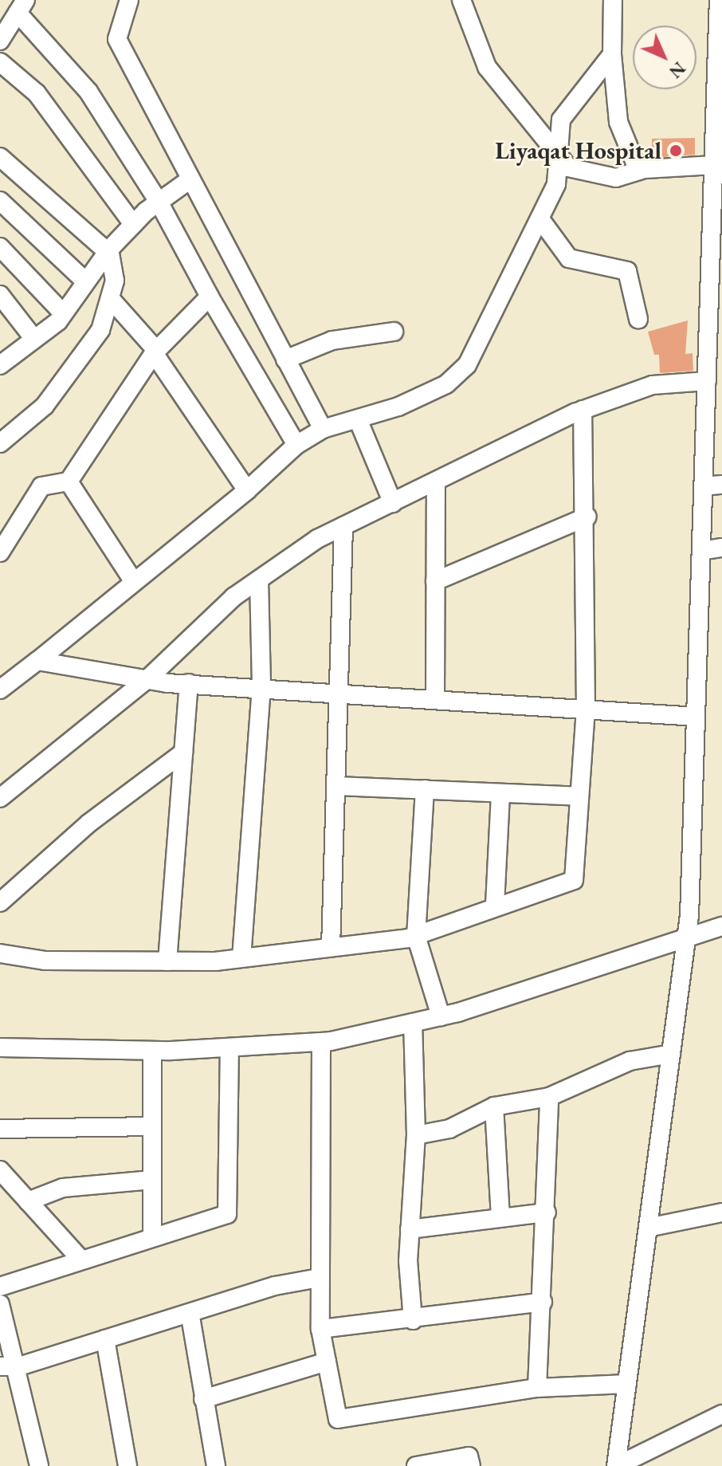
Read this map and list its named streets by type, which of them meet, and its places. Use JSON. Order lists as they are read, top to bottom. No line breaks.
{"places":["Liyaqat Hospital"],"north":"bottom right"}
